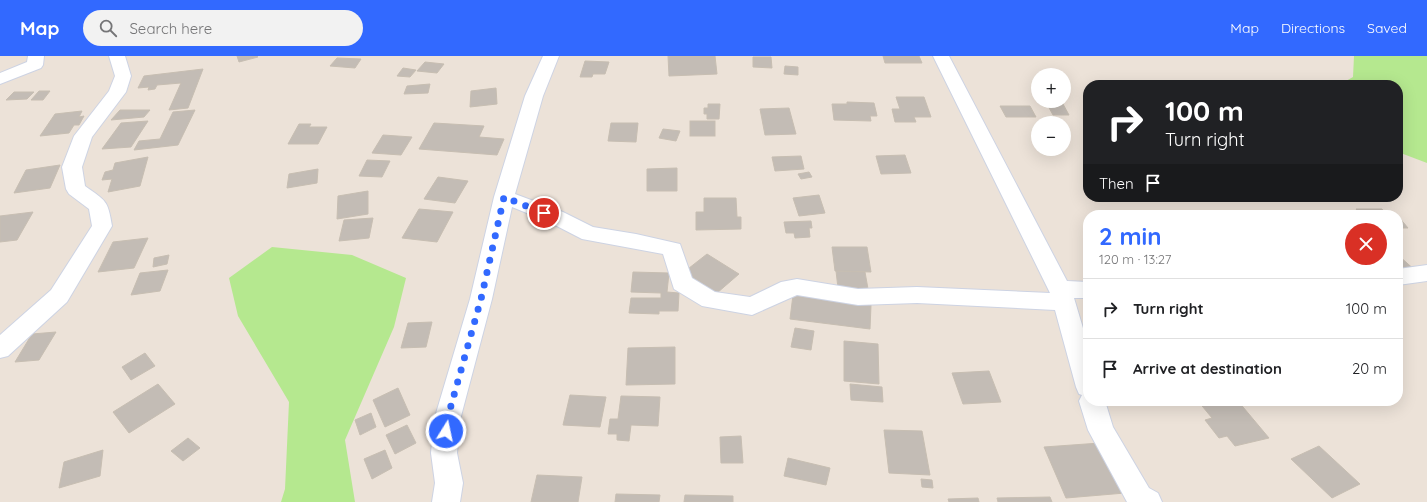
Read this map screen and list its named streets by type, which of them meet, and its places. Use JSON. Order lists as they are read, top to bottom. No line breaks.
{"page":{"header":"Map","search":"Search here","nav":["Map","Directions","Saved"],"map_buttons":["+","−"],"turn":["100 m","Turn right"],"then":"Then","heading":["2 min","120 m · 13:27"],"list":[{"name":"Turn right","value":"100 m"},{"name":"Arrive at destination","value":"20 m"}]}}
